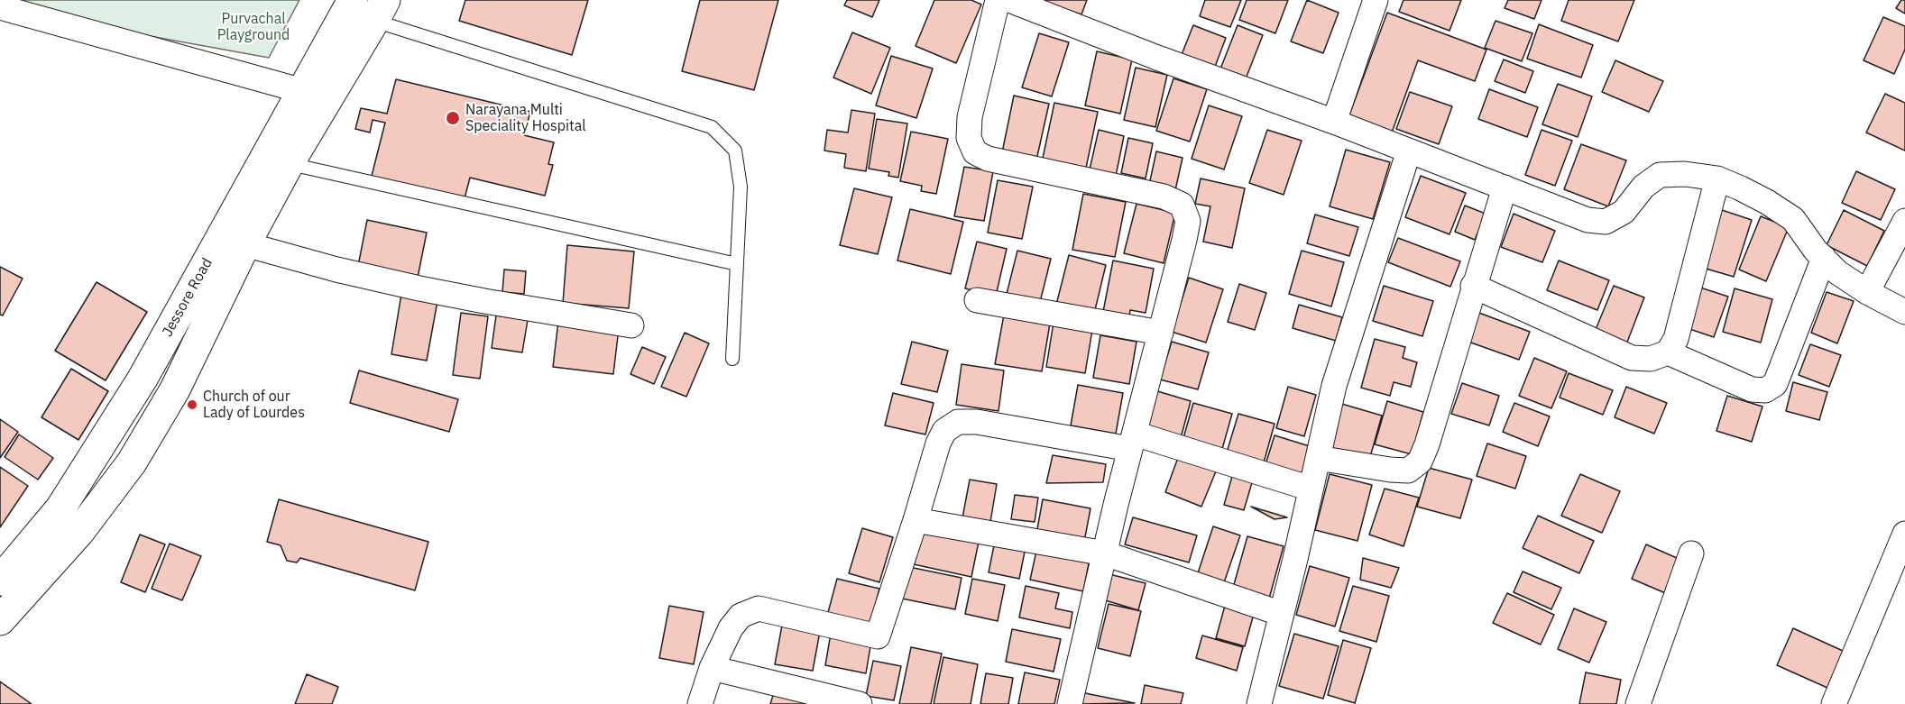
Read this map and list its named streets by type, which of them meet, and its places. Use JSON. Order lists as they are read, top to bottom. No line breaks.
{"streets":{"highway":["Jessore Road"]},"parks":["Purvachal Playground"],"places":["Narayana Multi Speciality Hospital","Church of our Lady of Lourdes"]}
